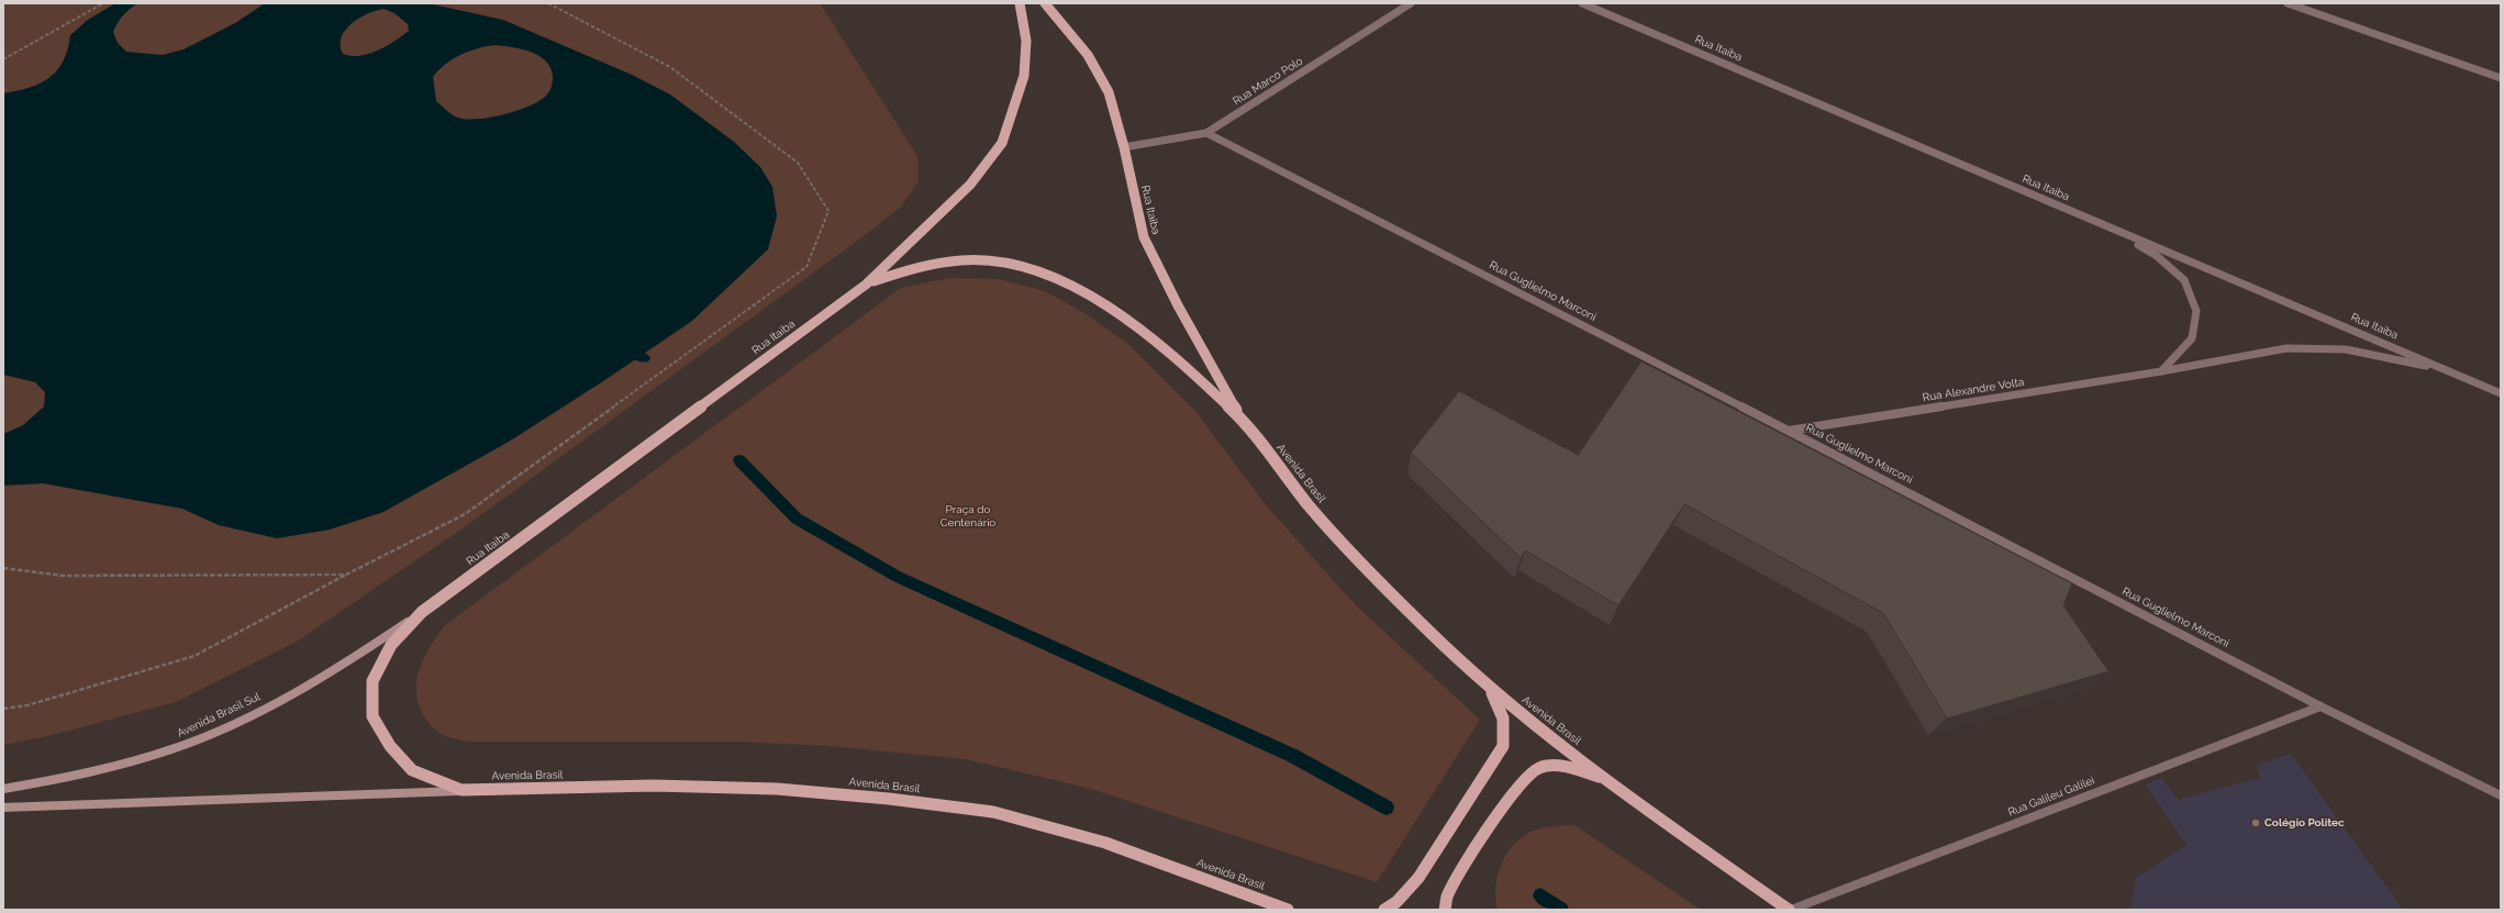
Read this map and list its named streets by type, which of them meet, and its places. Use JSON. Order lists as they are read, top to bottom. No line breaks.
{"streets":{"main road":["Rua Itaiba","Avenida Brasil","Avenida Brasil Sul"],"street":["Rua Marco Polo","Rua Guglielmo Marconi","Rua Alexandre Volta","Rua Galileu Galilei"]},"crossings":[["Rua Itaiba","Rua Marco Polo"],["Rua Itaiba","Rua Alexandre Volta"],["Rua Itaiba","Avenida Brasil"],["Rua Itaiba","Avenida Brasil Sul"],["Rua Marco Polo","Rua Guglielmo Marconi"],["Rua Guglielmo Marconi","Rua Alexandre Volta"],["Rua Guglielmo Marconi","Rua Galileu Galilei"],["Avenida Brasil","Rua Galileu Galilei"]],"parks":["Praça do Centenário"],"places":["Colégio Politec"]}
